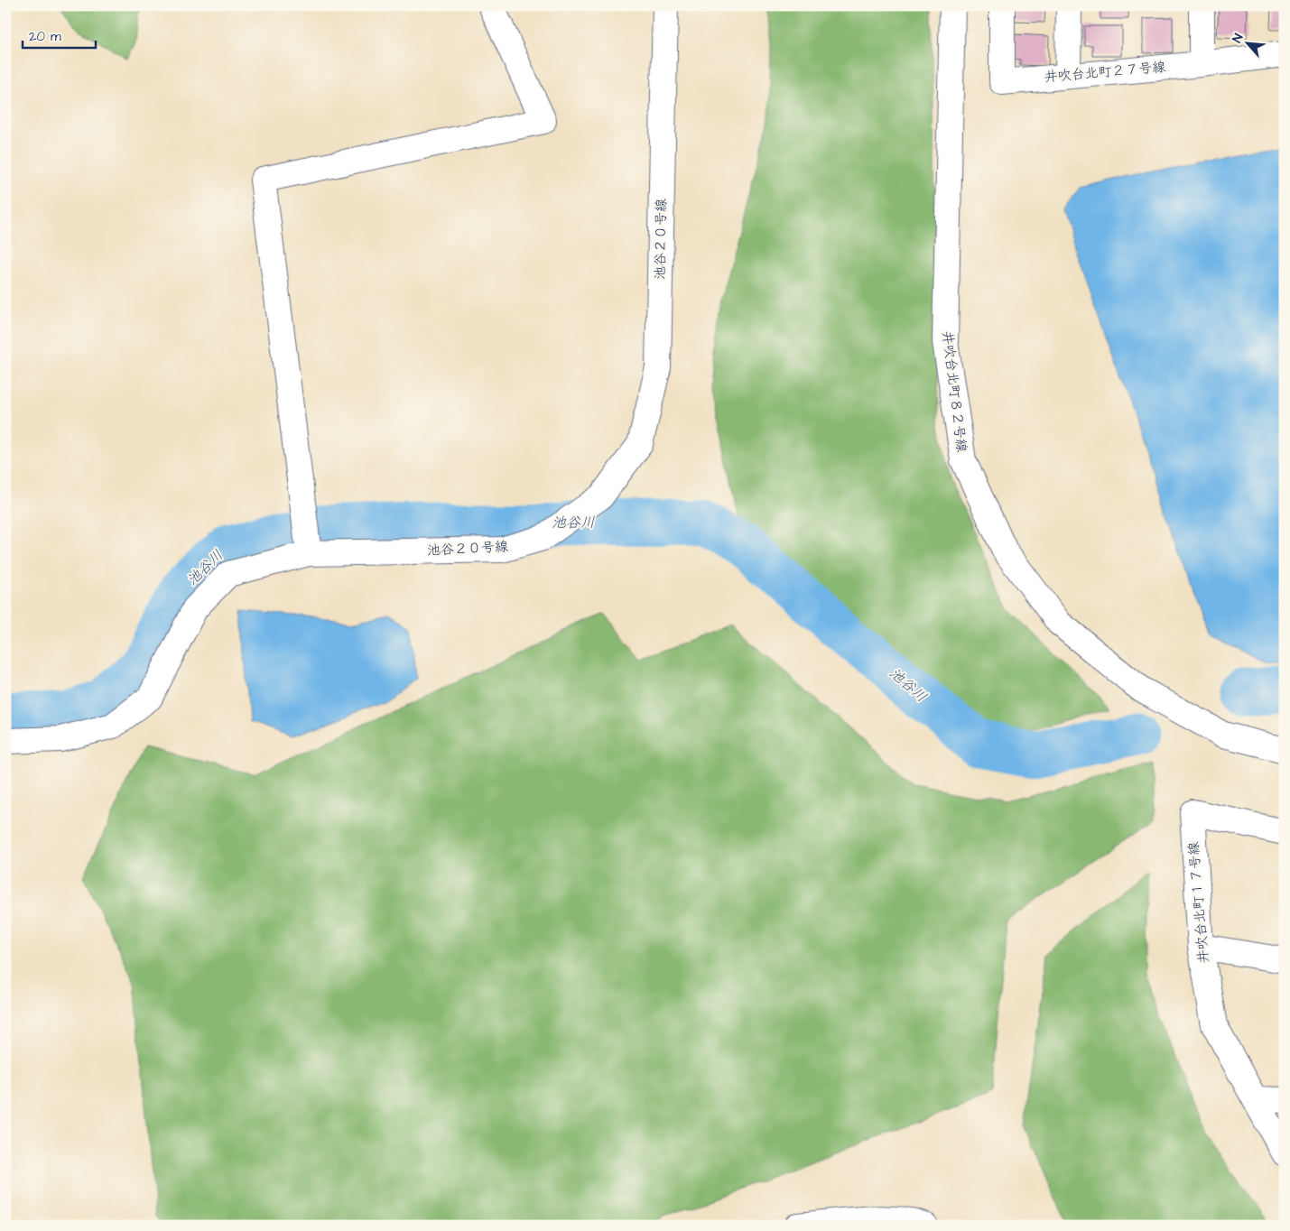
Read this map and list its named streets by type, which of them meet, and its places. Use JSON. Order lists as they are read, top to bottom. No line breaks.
{"streets":{"street":["井吹台北町２７号線","池谷２０号線","井吹台北町８２号線","井吹台北町１７号線"]},"water":["池谷川"],"scale_bar":"20 m","north":"top left"}
